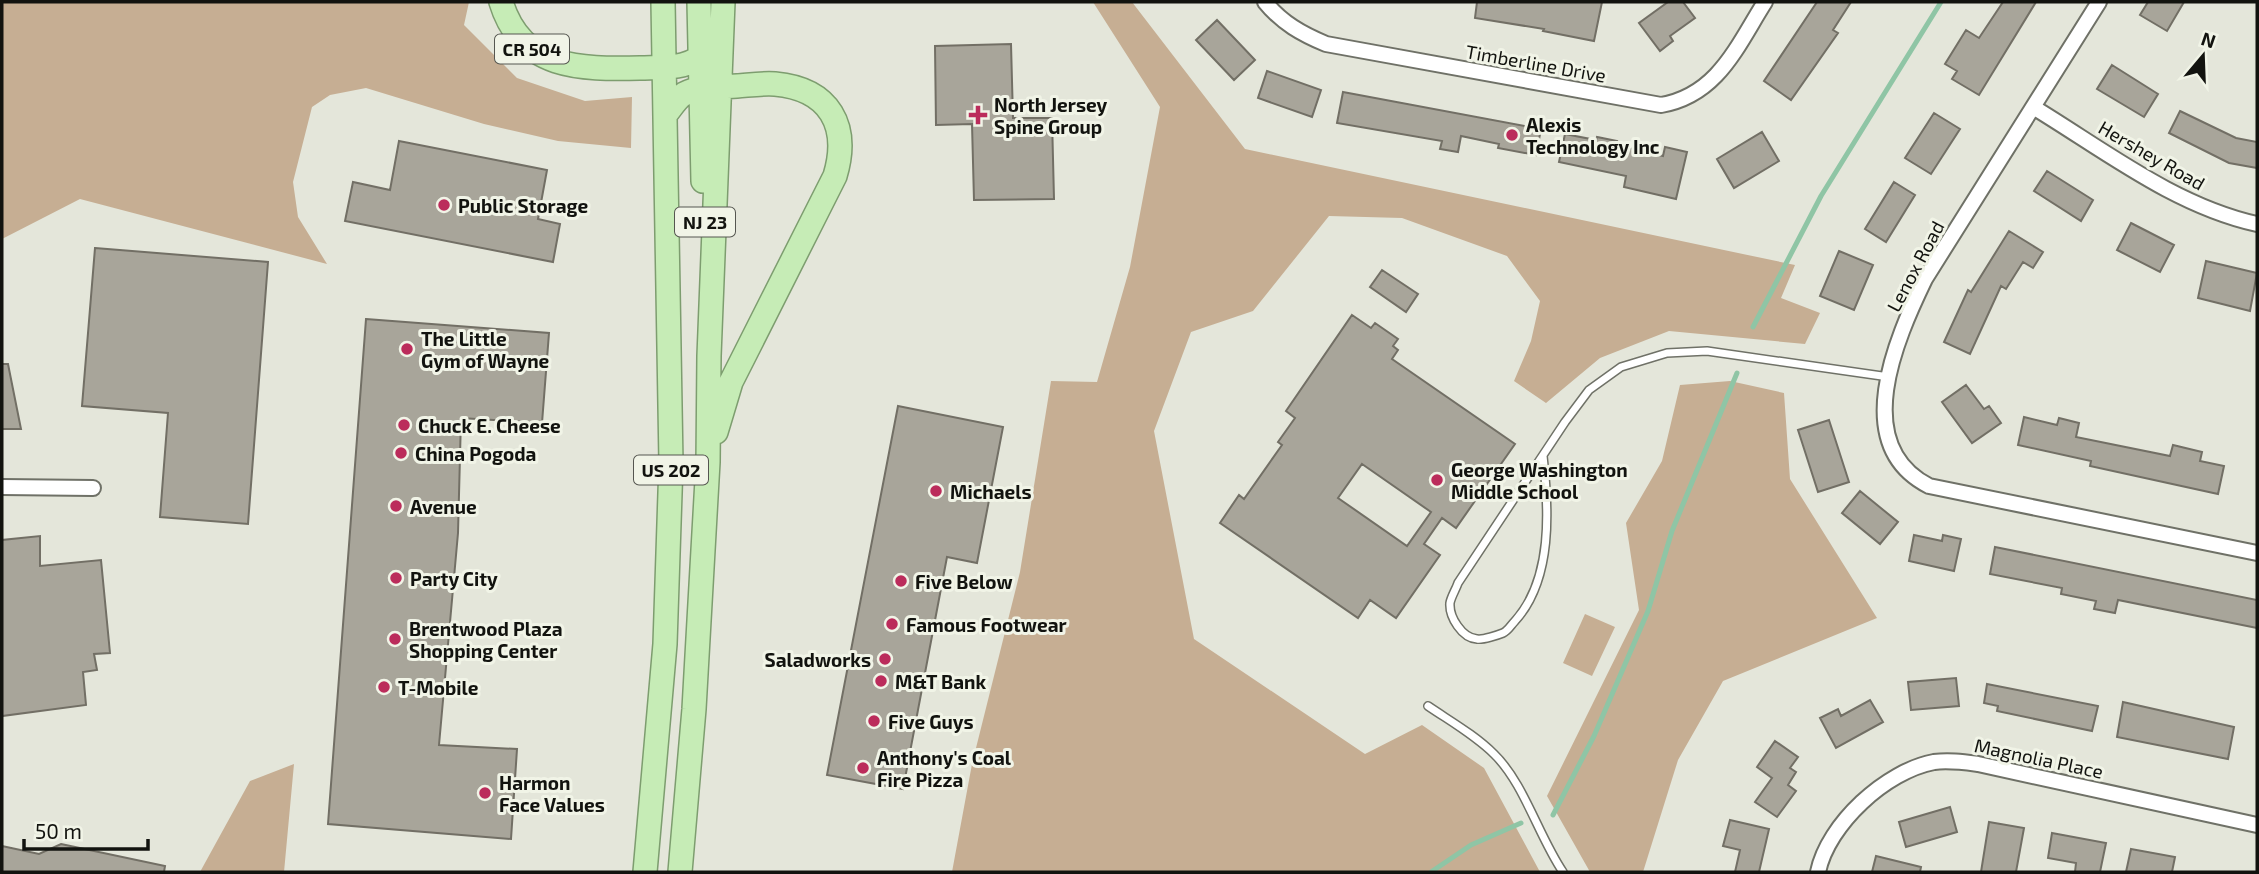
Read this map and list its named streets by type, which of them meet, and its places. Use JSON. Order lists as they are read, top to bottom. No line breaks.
{"streets":{"highway":["CR 504","NJ 23","US 202"],"street":["Timberline Drive","Hershey Road","Lenox Road","Magnolia Place"]},"crossings":[["CR 504","NJ 23"],["CR 504","US 202"],["Hershey Road","Lenox Road"],["NJ 23","US 202"]],"places":{"health":["North Jersey Spine Group"],"other":["Alexis Technology Inc","Public Storage","The Little Gym of Wayne","Chuck E. Cheese","China Pogoda","George Washington Middle School","Michaels","Avenue","Party City","Five Below","Famous Footwear","Brentwood Plaza Shopping Center","Saladworks","M&T Bank","T-Mobile","Five Guys","Anthony's Coal Fire Pizza","Harmon Face Values"]},"scale_bar":"50 m","north":"top"}
